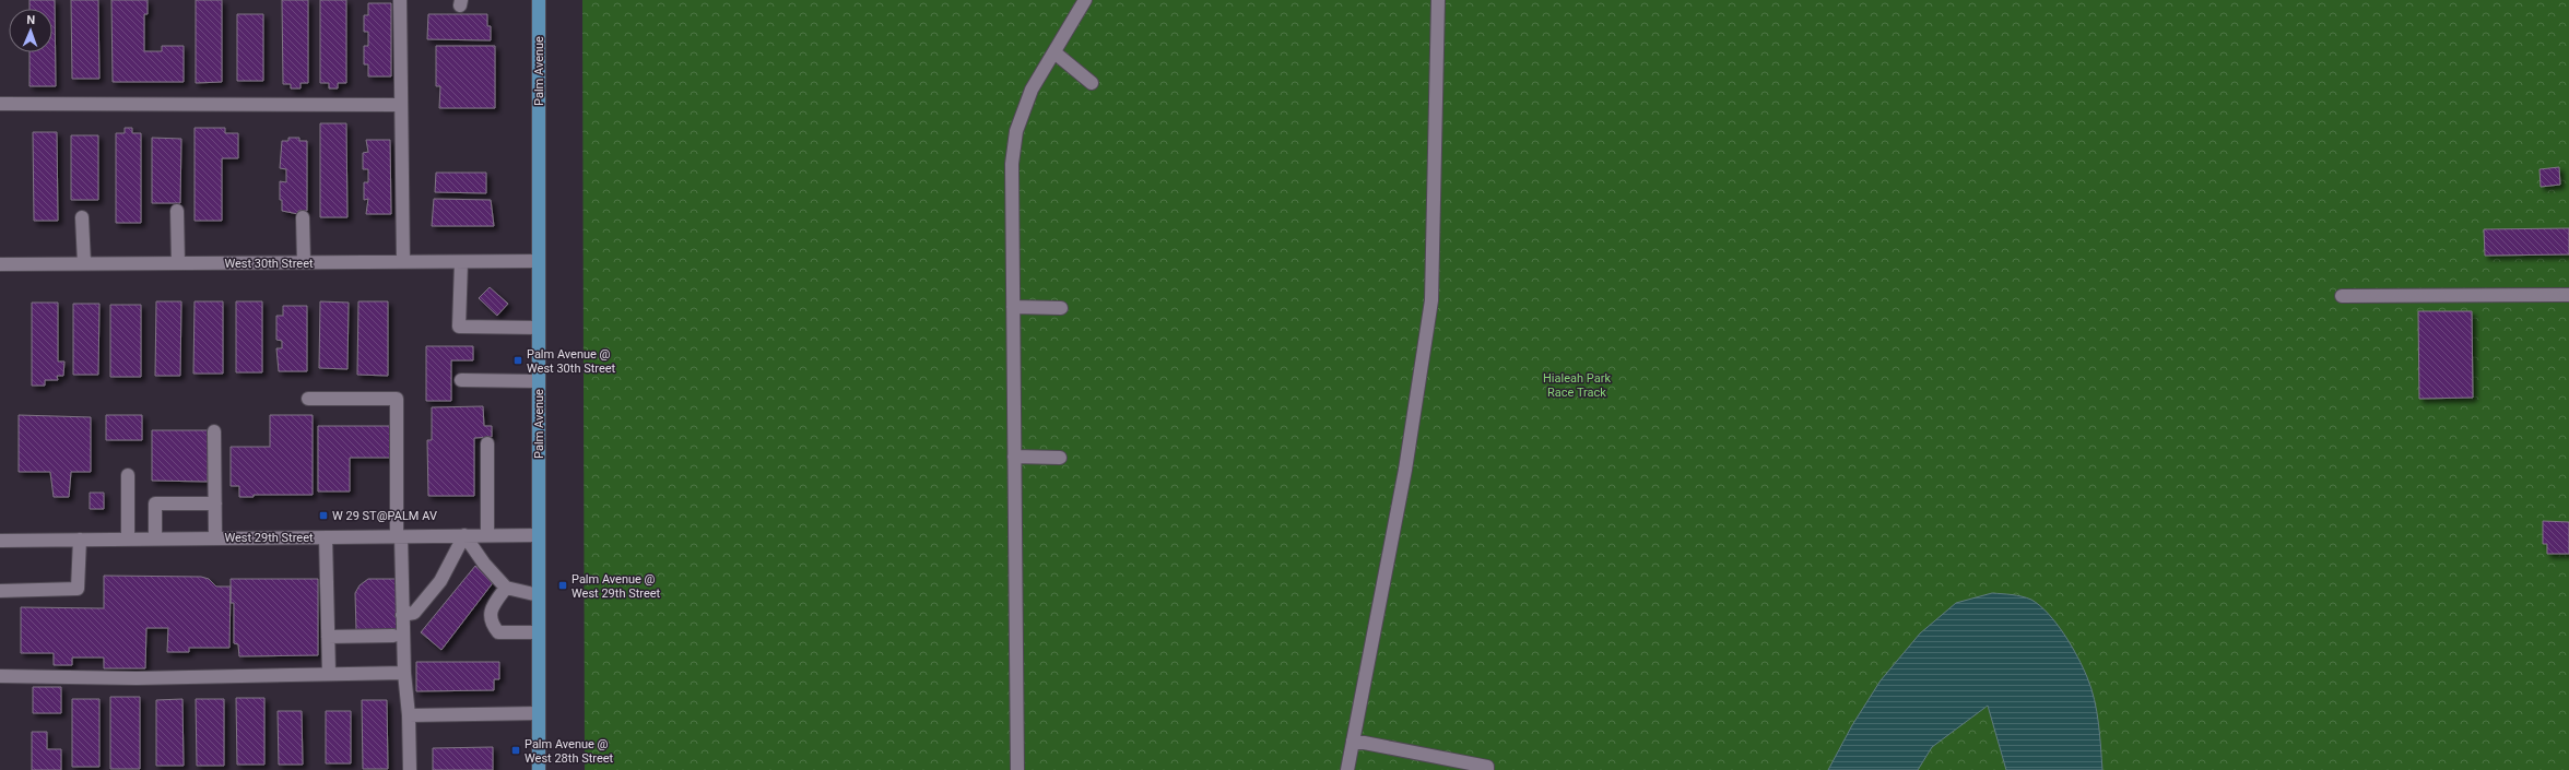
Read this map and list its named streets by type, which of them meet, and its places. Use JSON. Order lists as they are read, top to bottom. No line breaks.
{"streets":{"main road":["Palm Avenue"],"street":["West 30th Street","West 29th Street"]},"crossings":[["Palm Avenue","West 30th Street"],["Palm Avenue","West 29th Street"]],"parks":["Hialeah Park Race Track"],"places":{"transit":["Palm Avenue @ West 30th Street","W 29 ST@PALM AV","Palm Avenue @ West 29th Street","Palm Avenue @ West 28th Street"]},"north":"top"}
